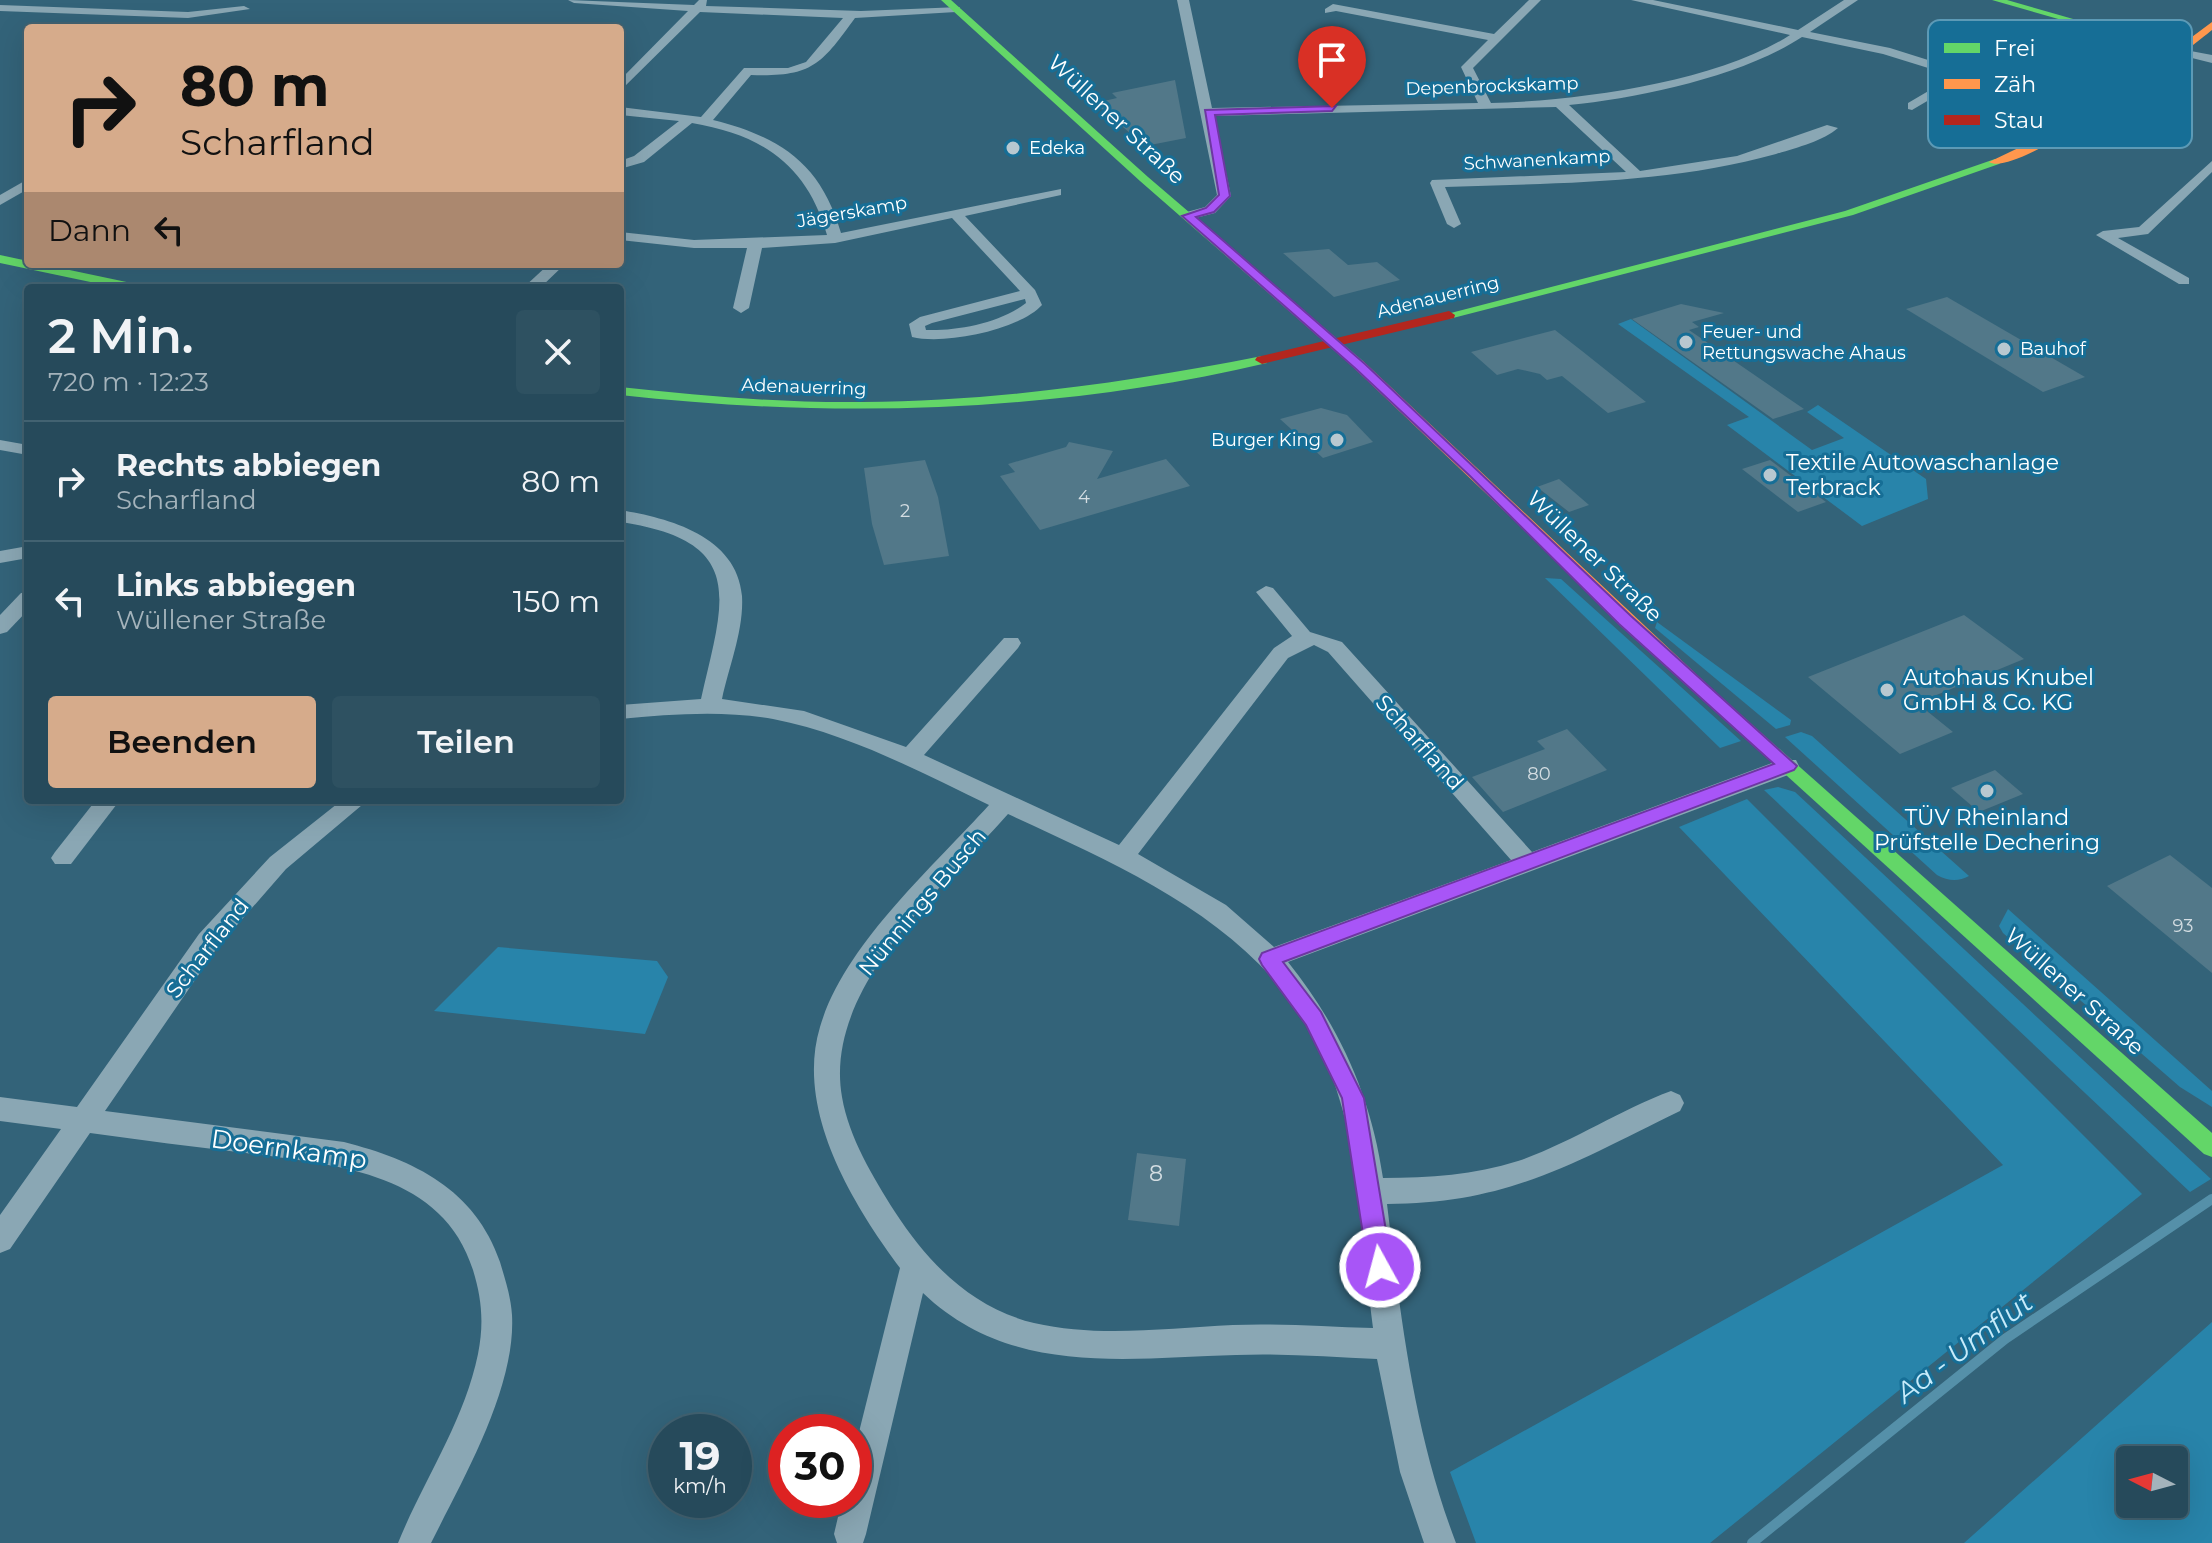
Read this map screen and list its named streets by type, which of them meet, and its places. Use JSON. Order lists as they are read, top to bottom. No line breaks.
{"streets":{"main road":["Wüllener Straße","Adenauerring"],"street":["Depenbrockskamp","Schwanenkamp","Jägerskamp","Scharfland","Nünnings Busch","Doernkamp"]},"crossings":[["Depenbrockskamp","Schwanenkamp"],["Wüllener Straße","Adenauerring"],["Scharfland","Doernkamp"]],"water":["Aa - Umflut"],"places":["Edeka","Feuer- und Rettungswache Ahaus","Bauhof","Burger King","Textile Autowaschanlage Terbrack","Autohaus Knubel GmbH & Co. KG","TÜV Rheinland Prüfstelle Dechering"],"house_numbers":["4","2","80","93","8"],"legend":["Frei","Zäh","Stau"],"north":"left","page":{"turn":["80 m","Scharfland"],"then":"Dann","heading":["2 Min.","720 m · 12:23"],"list":[{"name":"Rechts abbiegen","note":"Scharfland","value":"80 m"},{"name":"Links abbiegen","note":"Wüllener Straße","value":"150 m"}],"buttons":["Beenden","Teilen"],"speed":"19 km/h","limit":"30"}}
